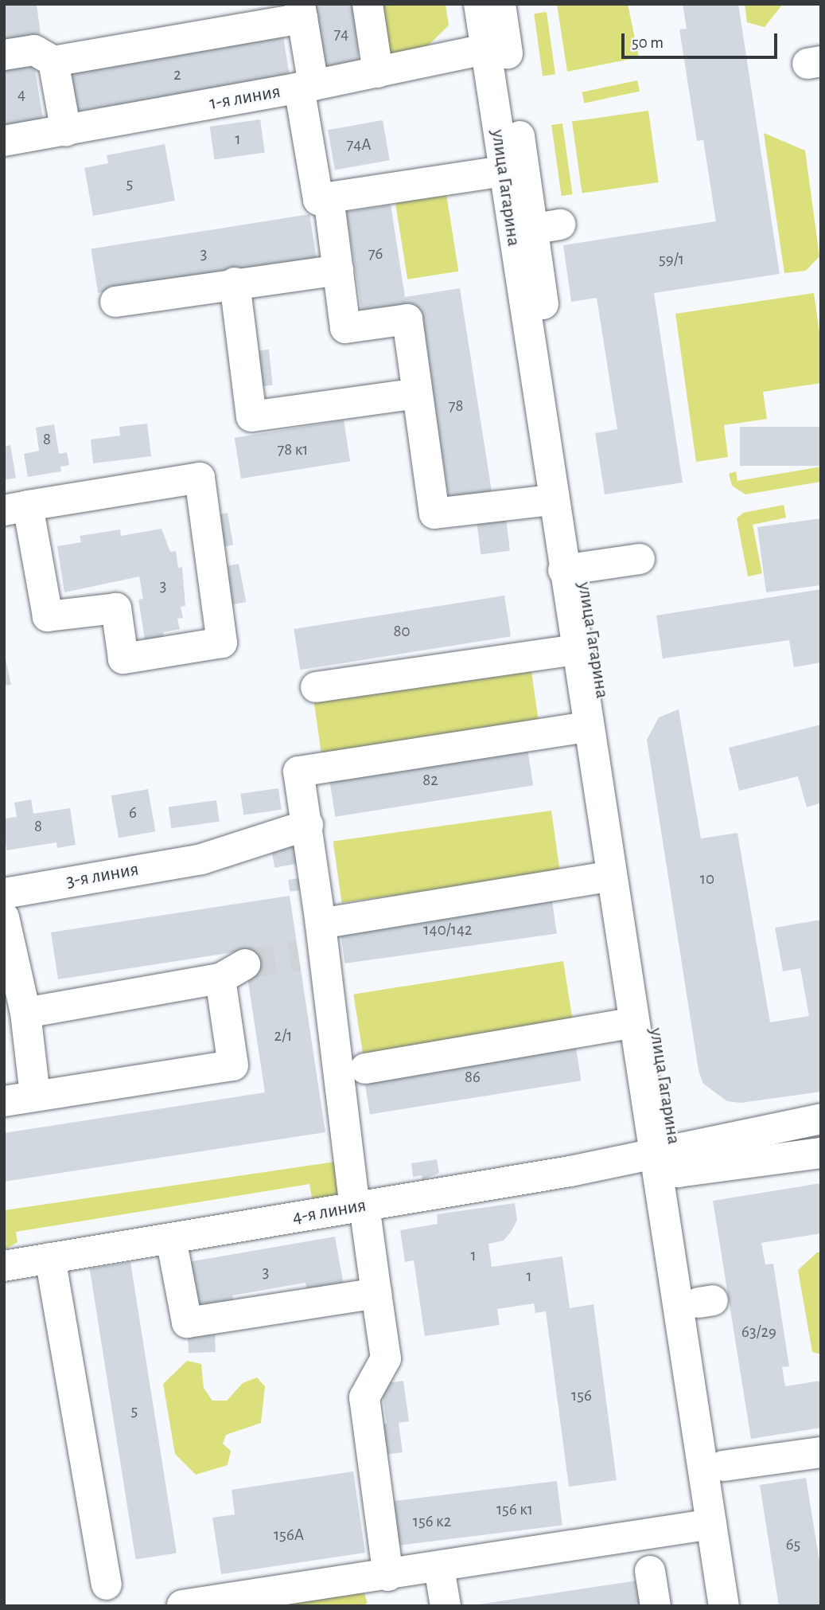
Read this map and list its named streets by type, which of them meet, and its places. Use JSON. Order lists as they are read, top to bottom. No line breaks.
{"streets":{"main road":["1-я линия","улица Гагарина","3-я линия","4-я линия"]},"crossings":[["1-я линия","улица Гагарина"],["улица Гагарина","4-я линия"]],"house_numbers":["74","2","4","1","74А","5","3","76","59/1","78","8","78 к1","3","80","82","6","8","10","140/142","2/1","86","1","3","1","63/29","156","5","156 к1","156 к2","156А","65"],"scale_bar":"50 m"}
